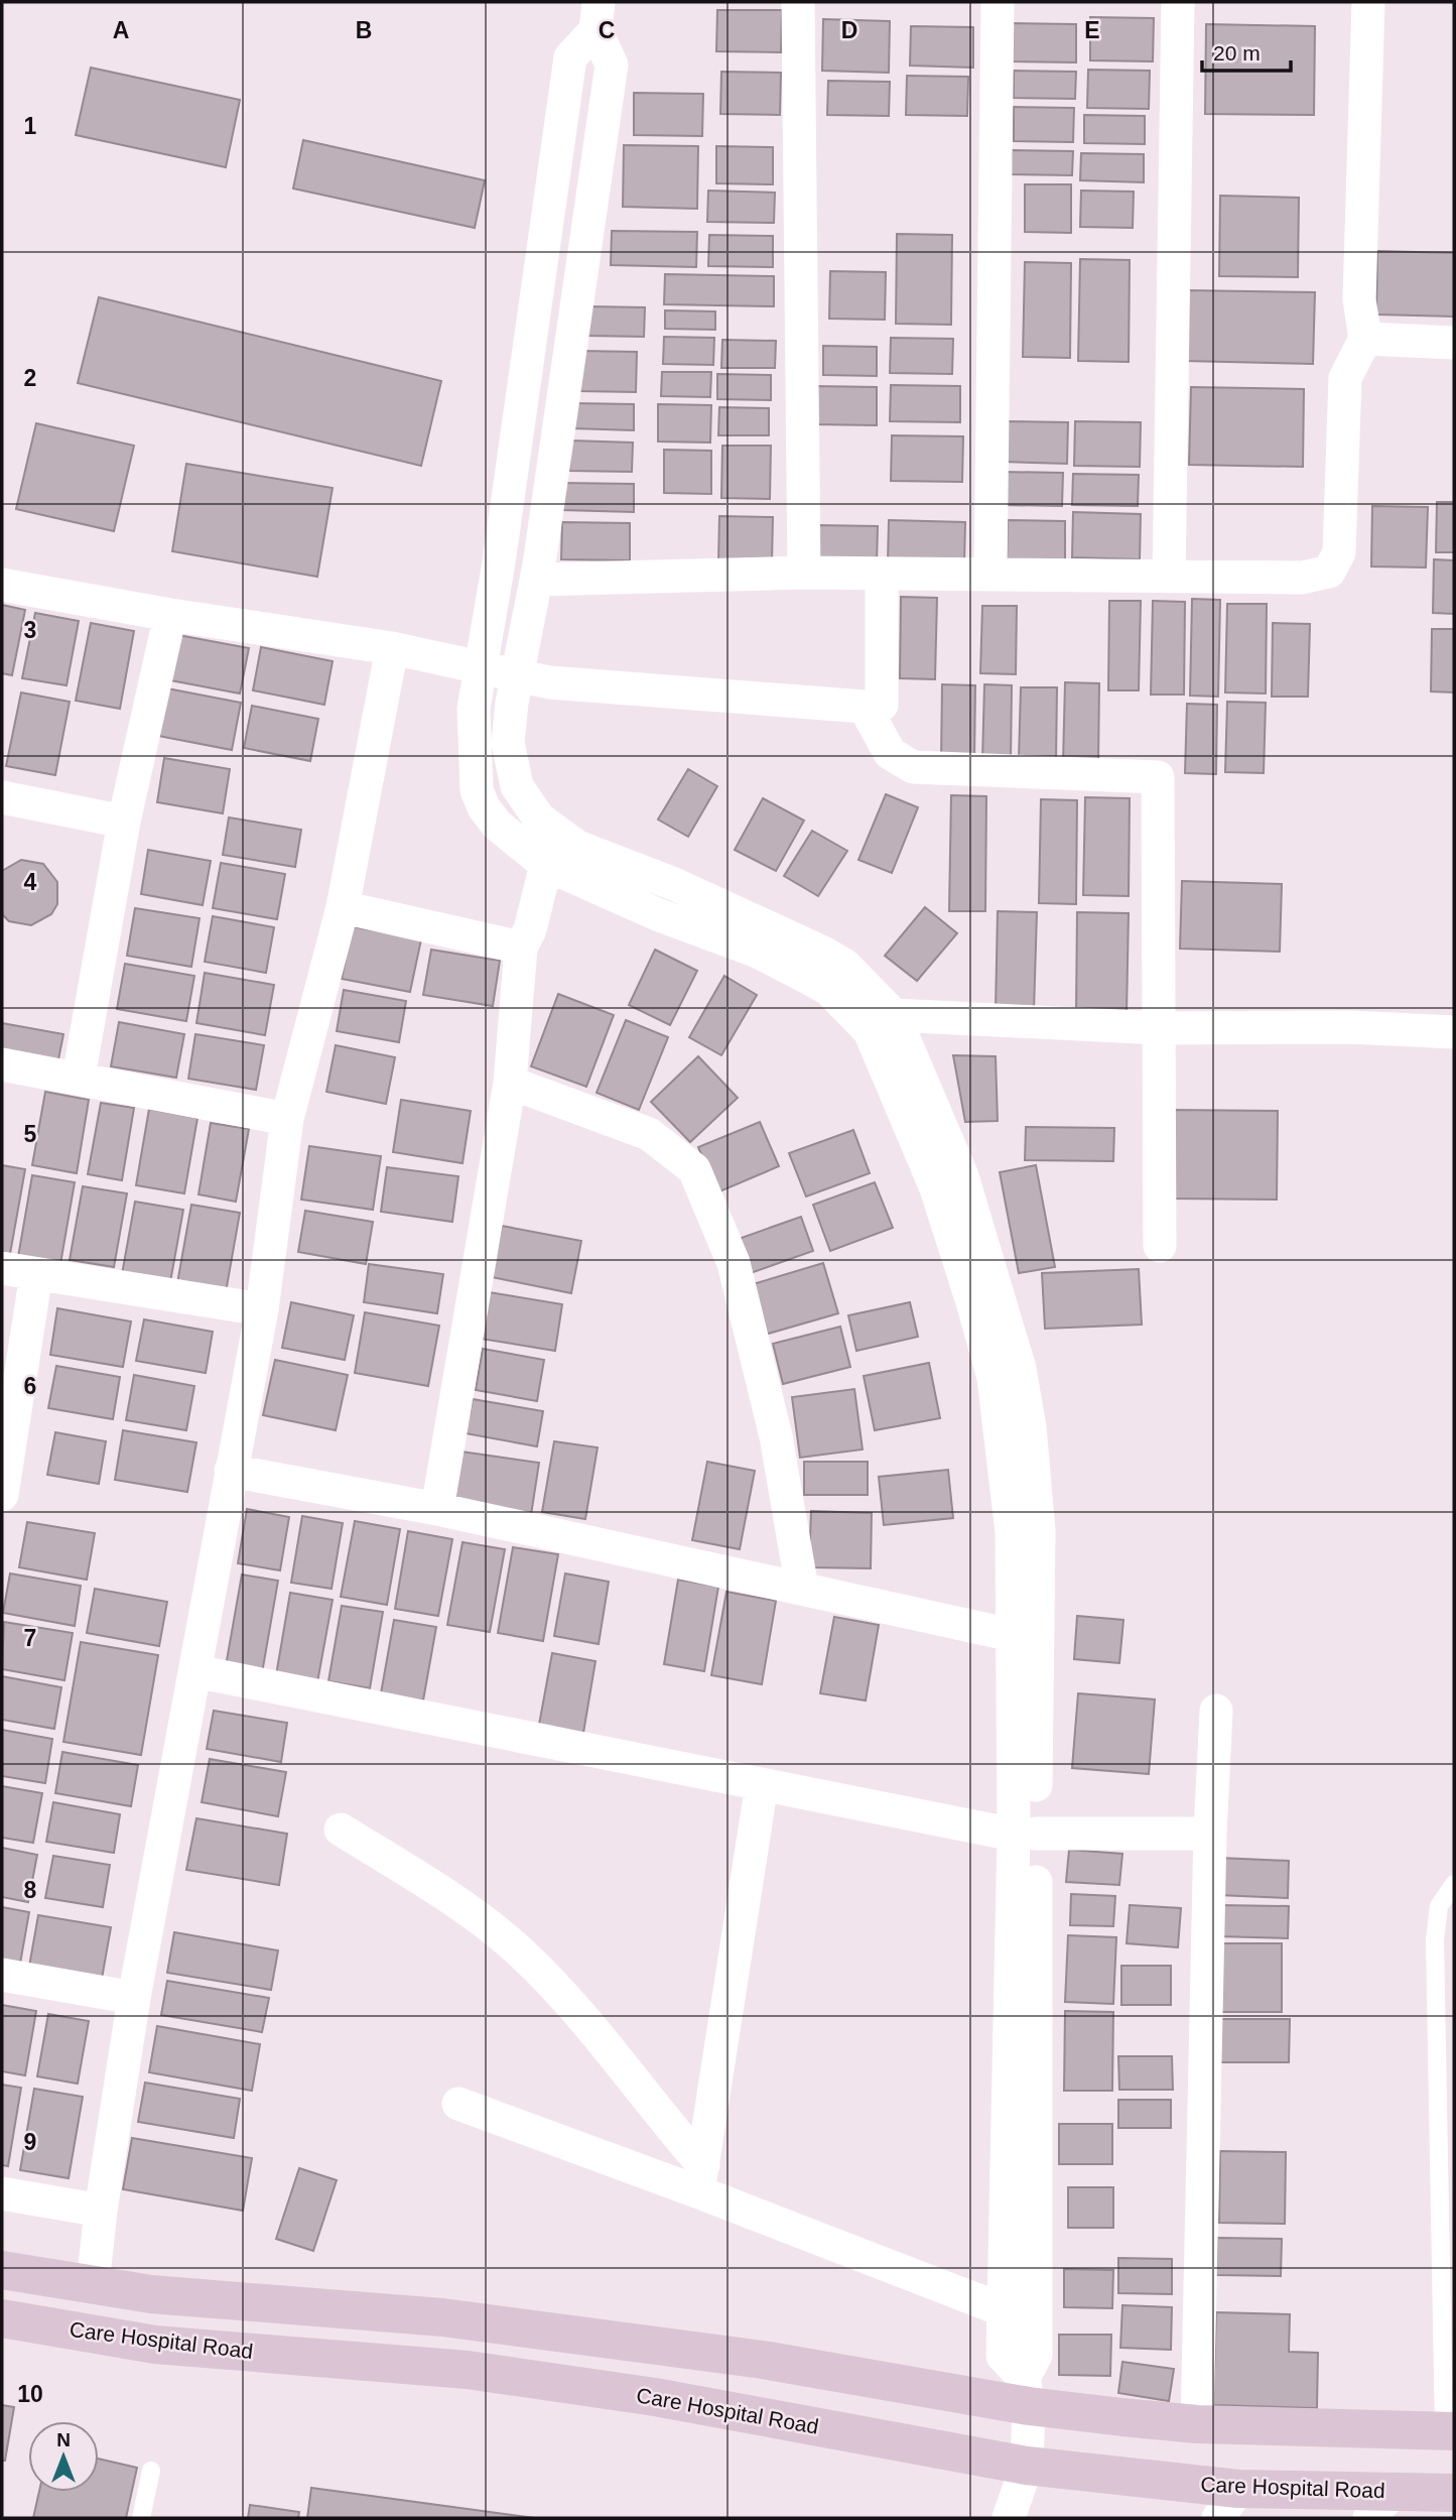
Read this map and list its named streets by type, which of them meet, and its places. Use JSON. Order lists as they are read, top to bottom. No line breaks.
{"streets":{"street":["Care Hospital Road"]},"scale_bar":"20 m","north":"top","grid":{"columns":["A","B","C","D","E"],"rows":["1","2","3","4","5","6","7","8","9","10"]}}
